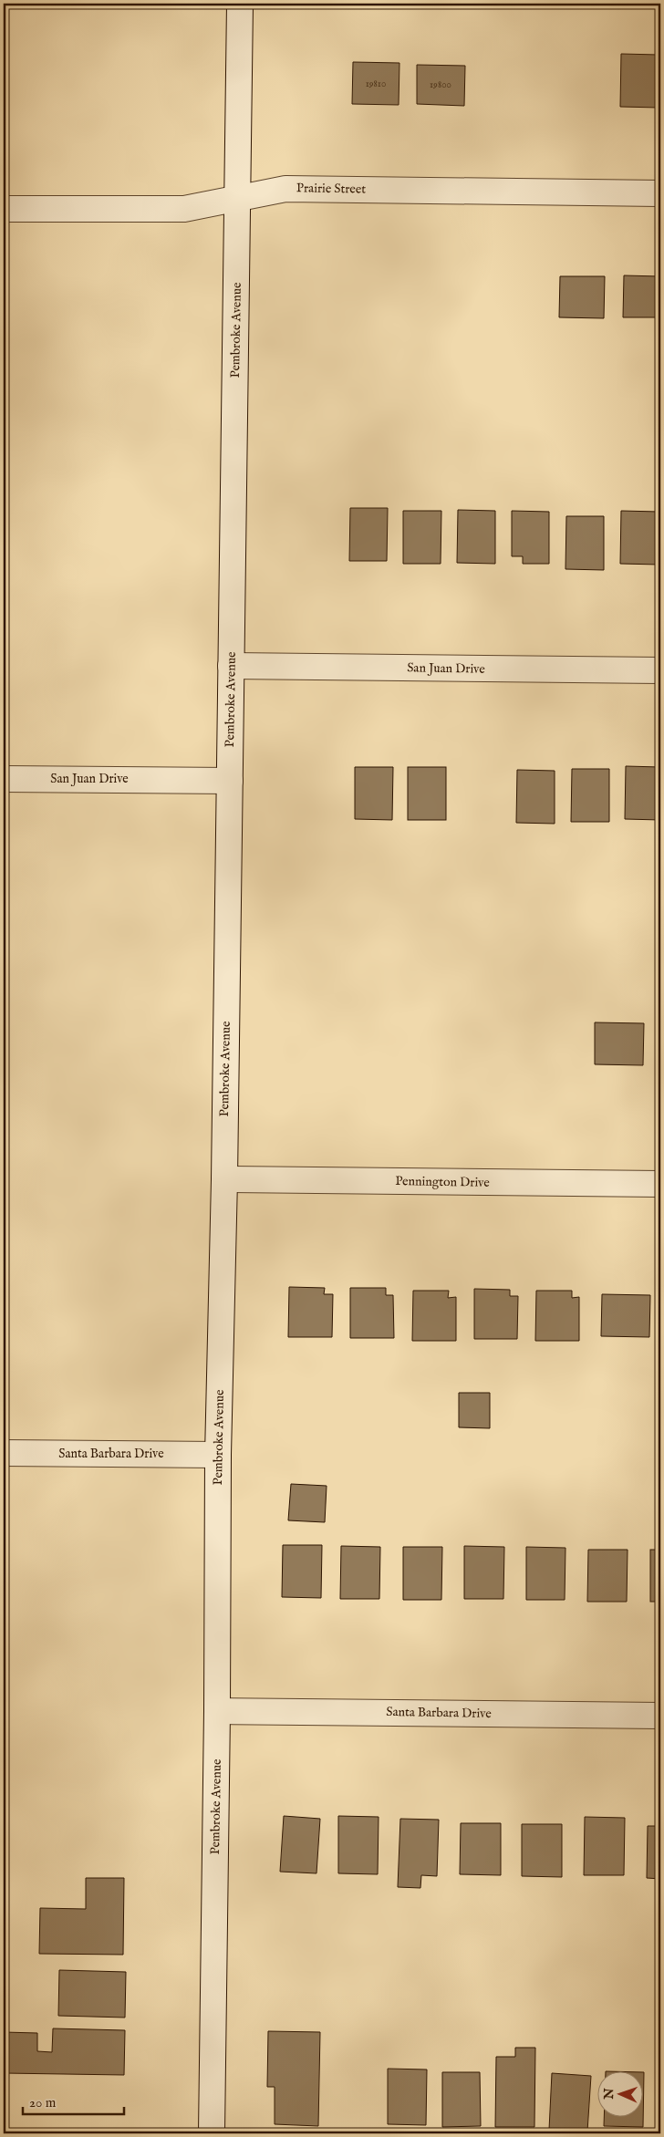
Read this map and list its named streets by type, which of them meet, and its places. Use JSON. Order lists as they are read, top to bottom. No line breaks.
{"streets":{"street":["Prairie Street","Pembroke Avenue","San Juan Drive","Pennington Drive","Santa Barbara Drive"]},"crossings":[["Prairie Street","Pembroke Avenue"],["Pembroke Avenue","San Juan Drive"],["Pembroke Avenue","Pennington Drive"],["Pembroke Avenue","Santa Barbara Drive"]],"house_numbers":["19810","19800"],"scale_bar":"20 m","north":"left"}
